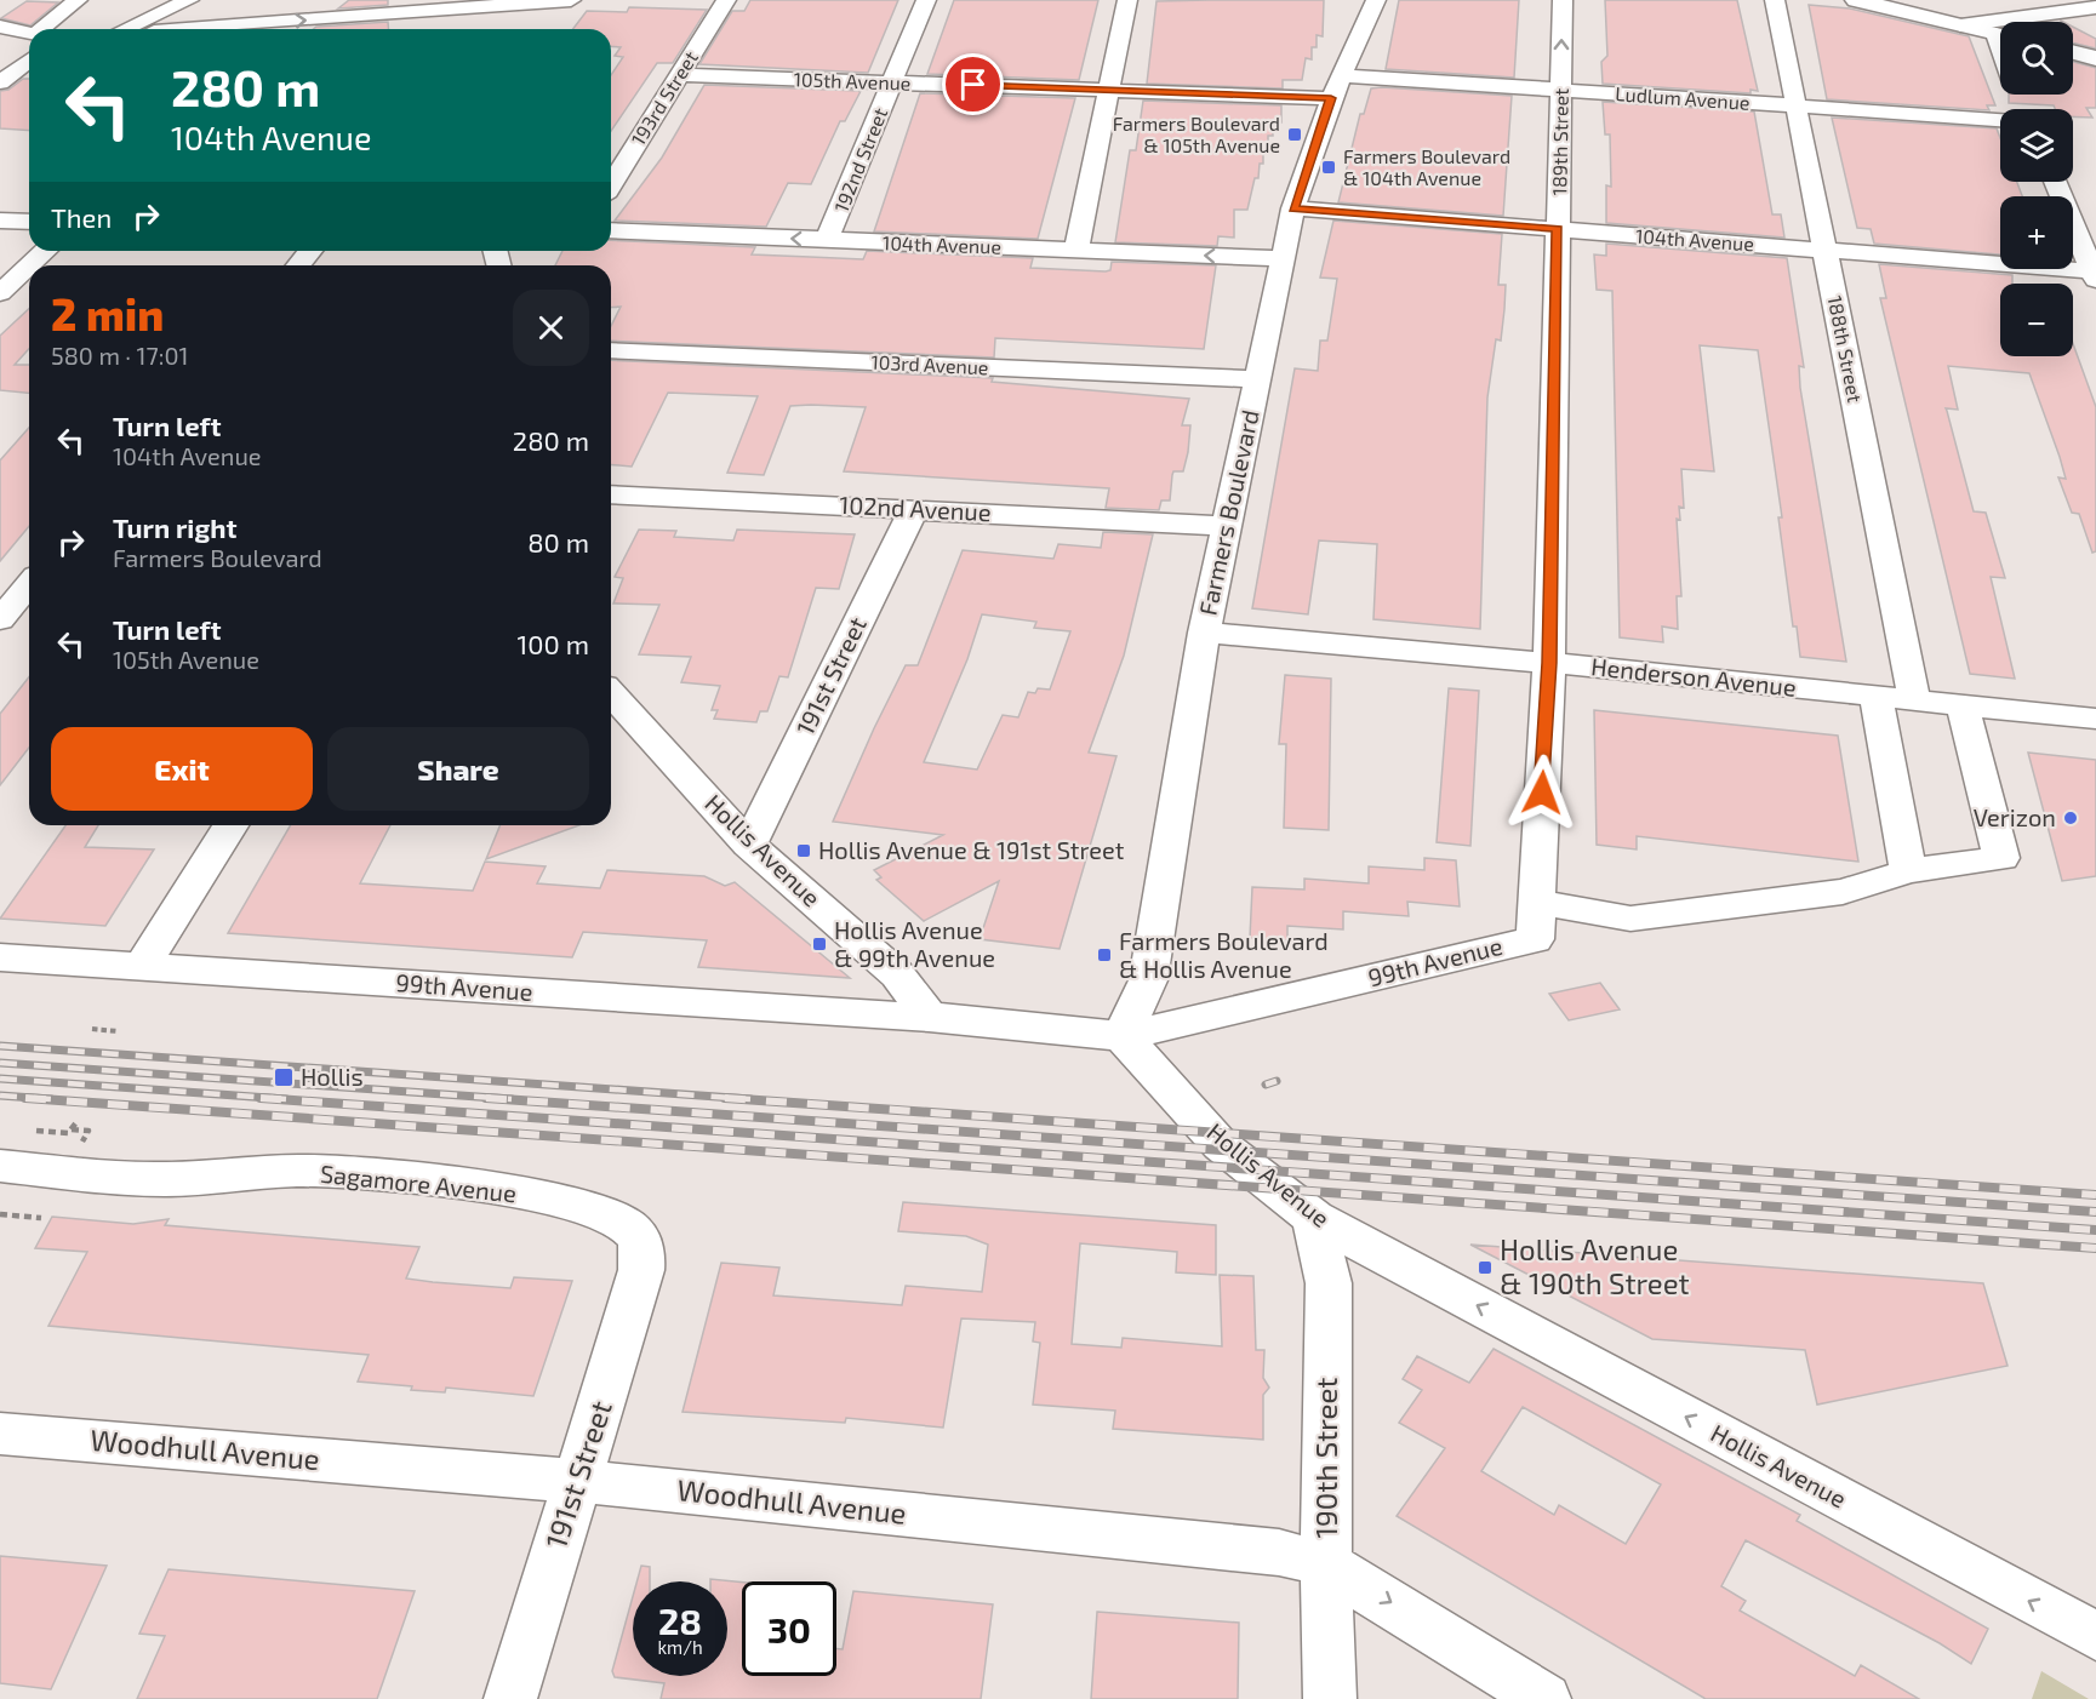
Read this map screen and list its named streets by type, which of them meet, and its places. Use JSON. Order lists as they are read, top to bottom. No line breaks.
{"streets":{"street":["105th Avenue","193rd Street","Ludlum Avenue","189th Street","192nd Street","104th Avenue","188th Street","103rd Avenue","102nd Avenue","Farmers Boulevard","191st Street","Henderson Avenue","Hollis Avenue","99th Avenue","Sagamore Avenue","Woodhull Avenue","190th Street"]},"crossings":[["105th Avenue","193rd Street"],["105th Avenue","Ludlum Avenue"],["105th Avenue","192nd Street"],["105th Avenue","Farmers Boulevard"],["Ludlum Avenue","189th Street"],["Ludlum Avenue","188th Street"],["Ludlum Avenue","Farmers Boulevard"],["189th Street","104th Avenue"],["189th Street","Henderson Avenue"],["189th Street","99th Avenue"],["192nd Street","104th Avenue"],["104th Avenue","188th Street"],["104th Avenue","Farmers Boulevard"],["188th Street","Henderson Avenue"],["103rd Avenue","Farmers Boulevard"],["102nd Avenue","Farmers Boulevard"],["102nd Avenue","191st Street"],["Farmers Boulevard","Henderson Avenue"],["Farmers Boulevard","Hollis Avenue"],["Farmers Boulevard","99th Avenue"],["191st Street","Hollis Avenue"],["191st Street","Sagamore Avenue"],["191st Street","Woodhull Avenue"],["Hollis Avenue","99th Avenue"],["Hollis Avenue","190th Street"],["Woodhull Avenue","190th Street"]],"one_way":["Hollis Avenue"],"places":{"transit":["Farmers Boulevard & 105th Avenue","Farmers Boulevard & 104th Avenue","Hollis Avenue & 191st Street","Hollis Avenue & 99th Avenue","Farmers Boulevard & Hollis Avenue","Hollis","Hollis Avenue & 190th Street"],"other":["Verizon"]},"page":{"map_buttons":["+","−"],"turn":["280 m","104th Avenue"],"then":"Then","heading":["2 min","580 m · 17:01"],"list":[{"name":"Turn left","note":"104th Avenue","value":"280 m"},{"name":"Turn right","note":"Farmers Boulevard","value":"80 m"},{"name":"Turn left","note":"105th Avenue","value":"100 m"}],"buttons":["Exit","Share"],"speed":"28 km/h","limit":"30"}}
